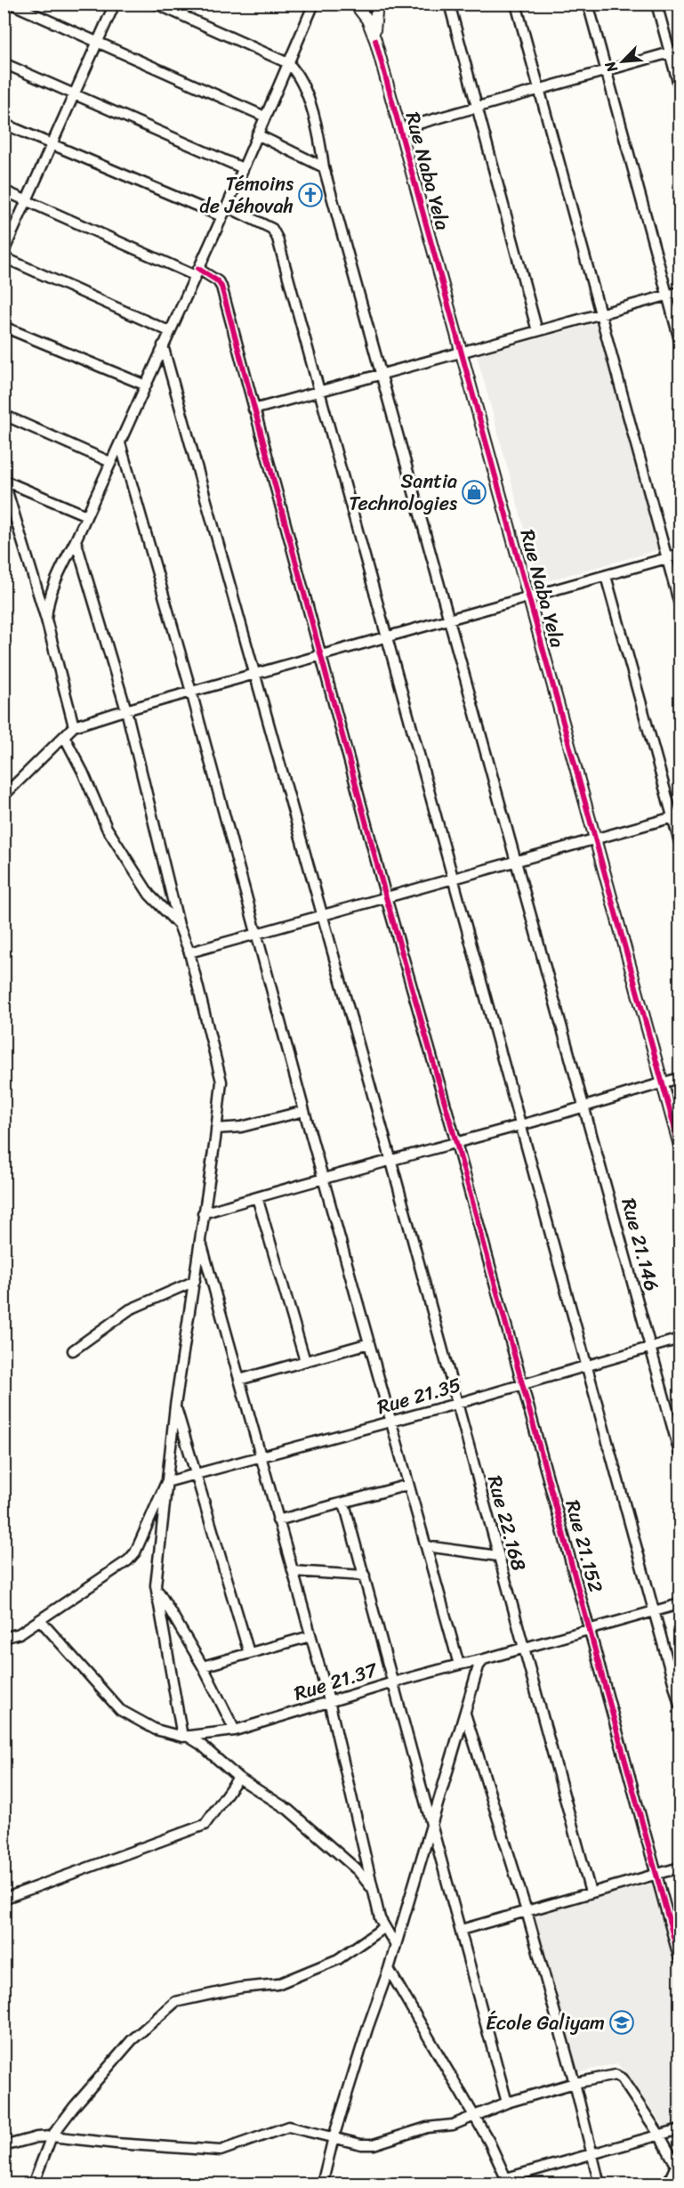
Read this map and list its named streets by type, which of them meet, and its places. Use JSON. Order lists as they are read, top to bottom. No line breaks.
{"streets":{"street":["Rue Naba Yela","Rue 21.146","Rue 21.35","Rue 22.168","Rue 21.152","Rue 21.37"]},"crossings":[["Rue 21.146","Rue 21.35"],["Rue 21.35","Rue 22.168"],["Rue 21.35","Rue 21.152"],["Rue 22.168","Rue 21.37"],["Rue 21.152","Rue 21.37"]],"places":{"church":["Témoins de Jéhovah"],"shop":["Santia Technologies"],"school or university":["École Galiyam"]},"north":"bottom left"}
